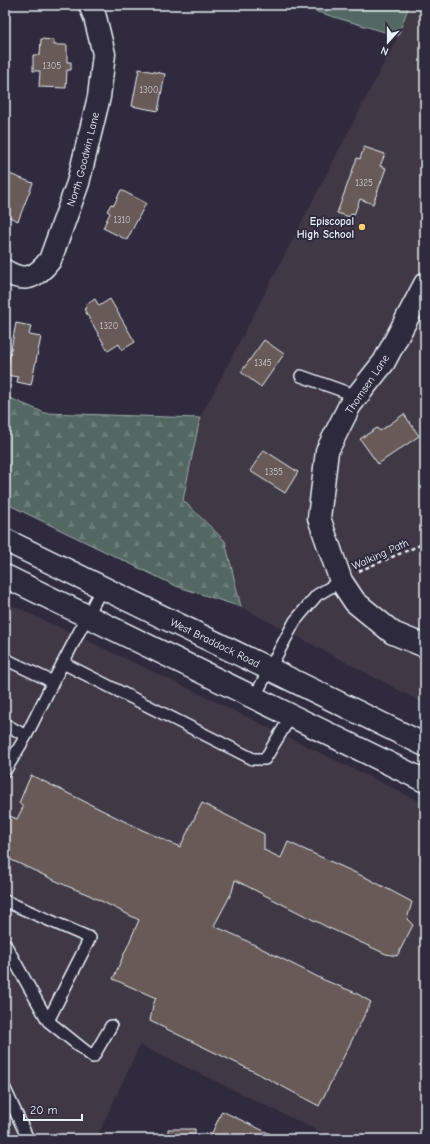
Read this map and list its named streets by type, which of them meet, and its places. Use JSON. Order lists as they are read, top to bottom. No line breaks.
{"streets":{"main road":["North Goodwin Lane","Thomsen Lane","West Braddock Road"],"path":["Walking Path"]},"crossings":[["Thomsen Lane","Walking Path"]],"places":["Episcopal High School"],"house_numbers":["1305","1300","1325","1310","1320","1345","1355"],"scale_bar":"20 m","north":"bottom"}
